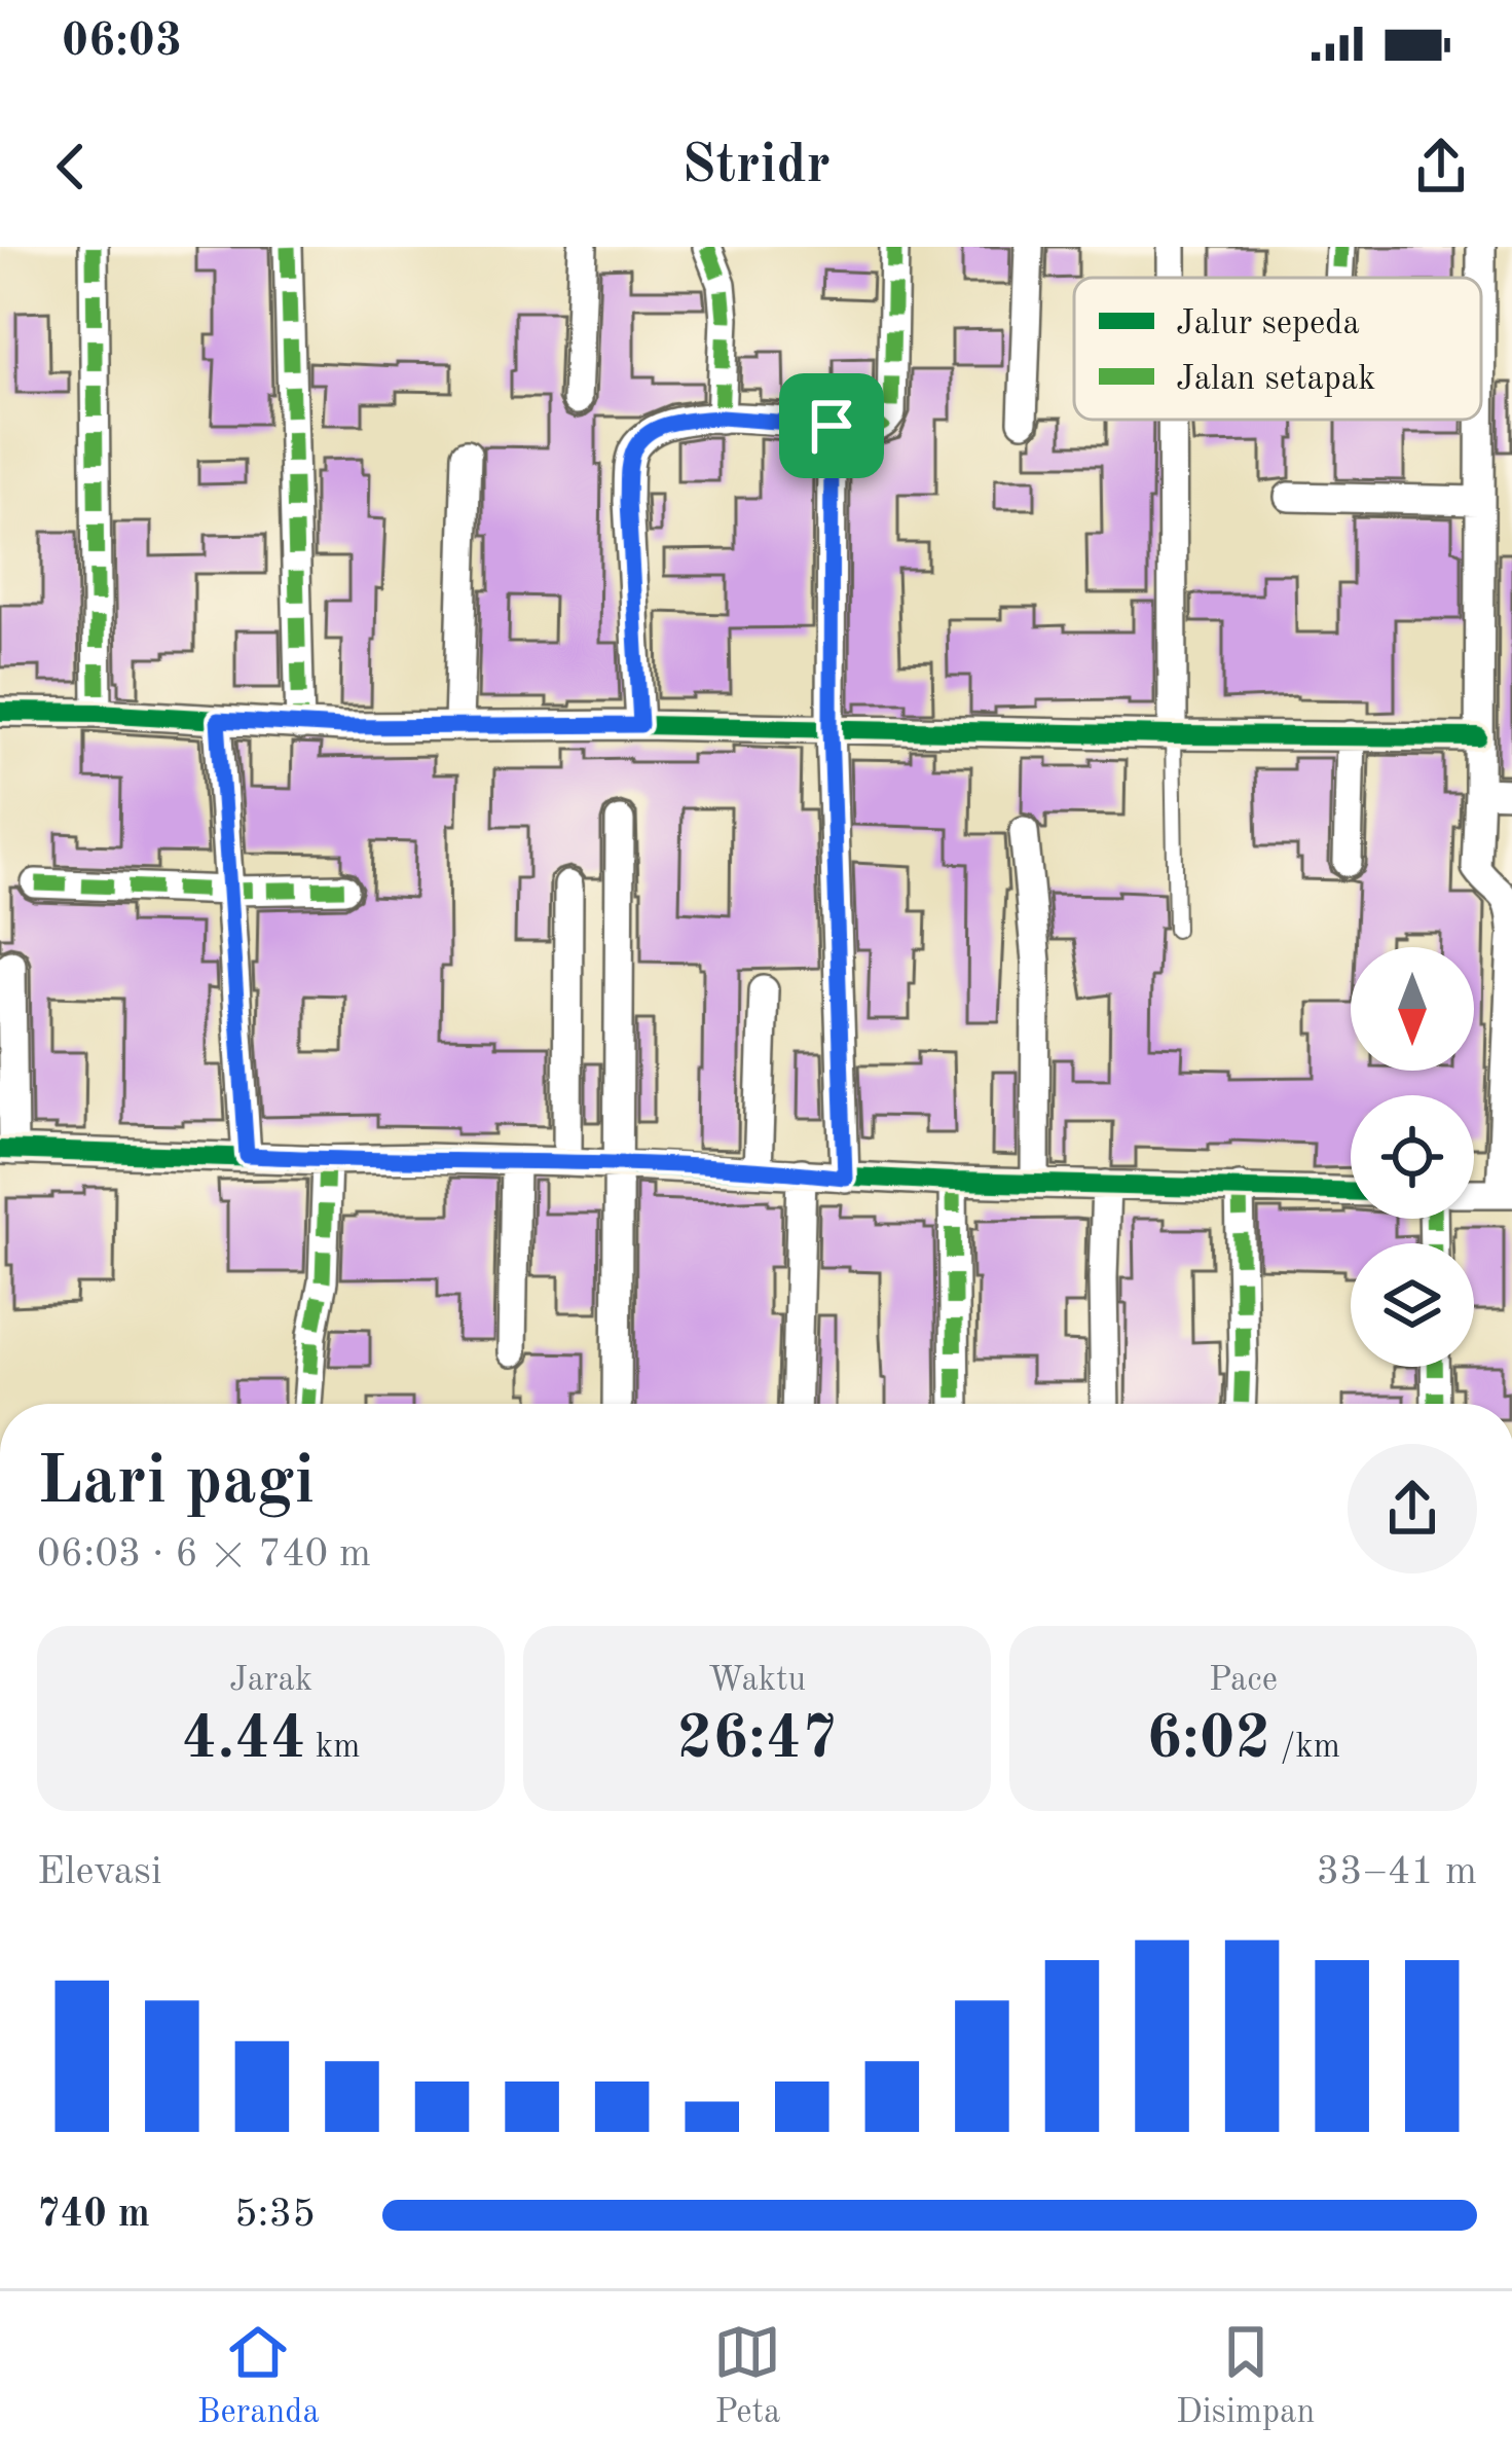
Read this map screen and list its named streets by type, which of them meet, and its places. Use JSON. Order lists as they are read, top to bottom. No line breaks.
{"legend":["Jalur sepeda","Jalan setapak"],"north":"bottom","page":{"status":"06:03","header":"Stridr","heading":["Lari pagi","06:03 · 6 × 740 m"],"stats":[["Jarak","4.44 km"],["Waktu","26:47"],["Pace","6:02 /km"]],"chart":["Elevasi","33–41 m"],"list":[{"name":"740 m","note":"5:35"}],"tabs":["Beranda","Peta","Disimpan"]}}
